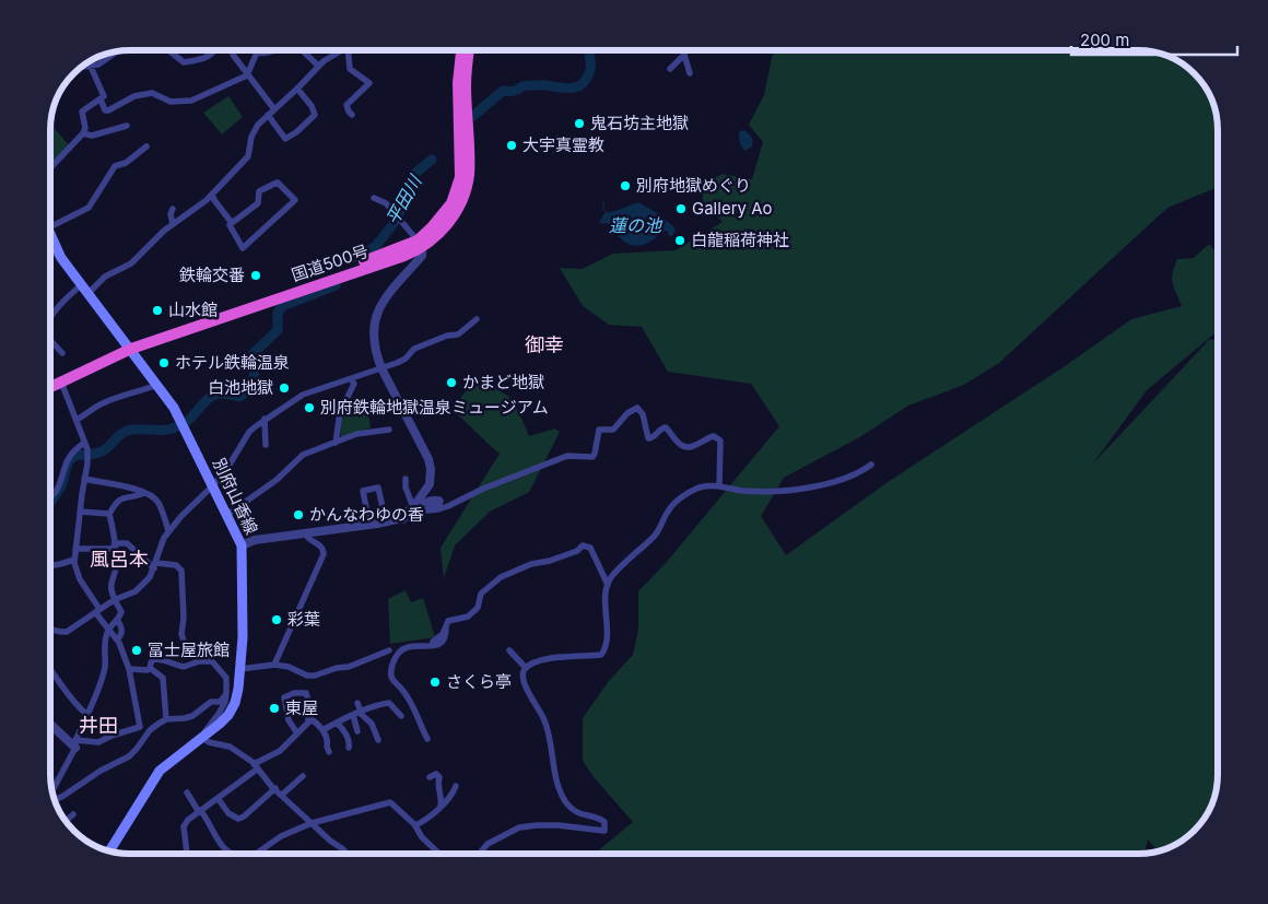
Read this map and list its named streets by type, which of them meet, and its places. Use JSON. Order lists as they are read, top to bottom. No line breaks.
{"streets":{"highway":["国道500号"],"main road":["別府山香線"]},"crossings":[["国道500号","別府山香線"]],"districts":["御幸","風呂本","井田"],"water":["平田川","蓮の池"],"places":["鬼石坊主地獄","大宇真霊教","別府地獄めぐり","Gallery Ao","白龍稲荷神社","鉄輪交番","山水館","ホテル鉄輪温泉","かまど地獄","白池地獄","別府鉄輪地獄温泉ミュージアム","かんなわゆの香","彩葉","冨士屋旅館","さくら亭","東屋"],"scale_bar":"200 m"}
